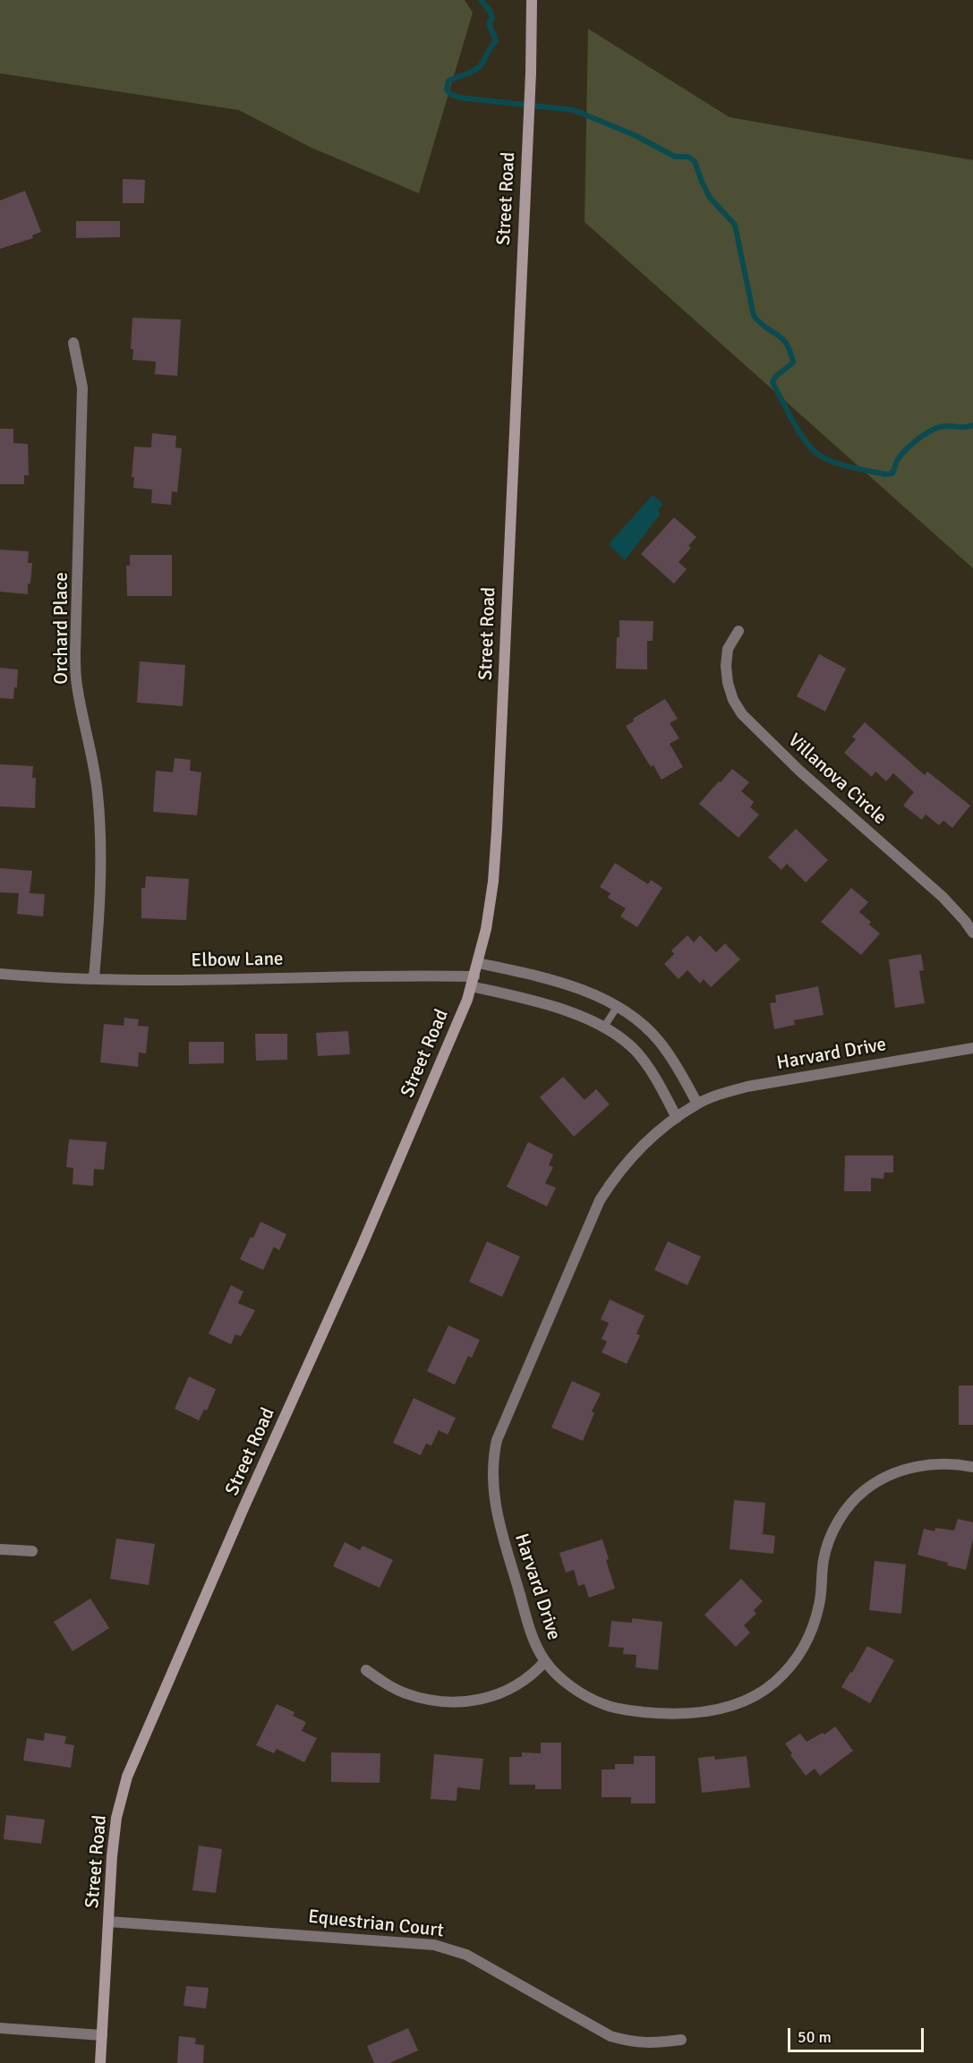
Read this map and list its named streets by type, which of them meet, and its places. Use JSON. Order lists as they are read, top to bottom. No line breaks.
{"streets":{"main road":["Street Road"],"street":["Orchard Place","Villanova Circle","Elbow Lane","Harvard Drive","Equestrian Court"]},"crossings":[["Street Road","Elbow Lane"],["Street Road","Equestrian Court"],["Orchard Place","Elbow Lane"]],"scale_bar":"50 m"}
